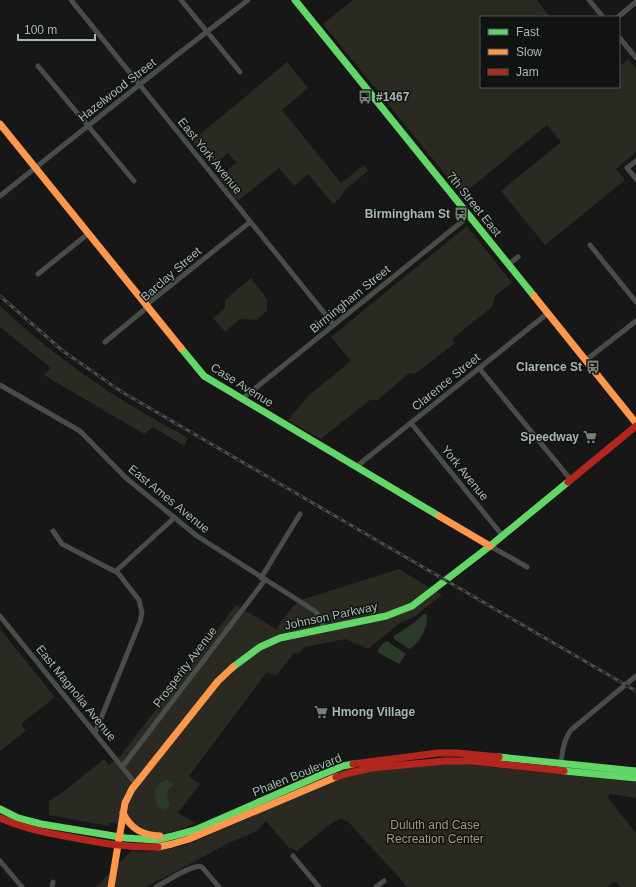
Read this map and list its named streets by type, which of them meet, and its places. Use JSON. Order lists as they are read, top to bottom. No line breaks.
{"streets":{"street":["Hazelwood Street","East York Avenue","7th Street East","Barclay Street","Birmingham Street","Clarence Street","Case Avenue","York Avenue","East Ames Avenue","Johnson Parkway","Prosperity Avenue","East Magnolia Avenue","Phalen Boulevard"]},"crossings":[["Hazelwood Street","East York Avenue"],["Hazelwood Street","Case Avenue"],["East York Avenue","Barclay Street"],["East York Avenue","Birmingham Street"],["7th Street East","Birmingham Street"],["7th Street East","Clarence Street"],["7th Street East","Johnson Parkway"],["Barclay Street","Case Avenue"],["Birmingham Street","Case Avenue"],["Clarence Street","Case Avenue"],["Clarence Street","York Avenue"],["Case Avenue","Johnson Parkway"],["York Avenue","Johnson Parkway"],["East Ames Avenue","Johnson Parkway"],["East Ames Avenue","Prosperity Avenue"],["Johnson Parkway","East Magnolia Avenue"],["Johnson Parkway","Phalen Boulevard"],["Prosperity Avenue","East Magnolia Avenue"]],"parks":["Duluth and Case Recreation Center"],"places":{"bus stop":["#1467","Birmingham St","Clarence St"],"supermarket":["Speedway","Hmong Village"]},"legend":["Fast","Slow","Jam"],"scale_bar":"100 m"}
